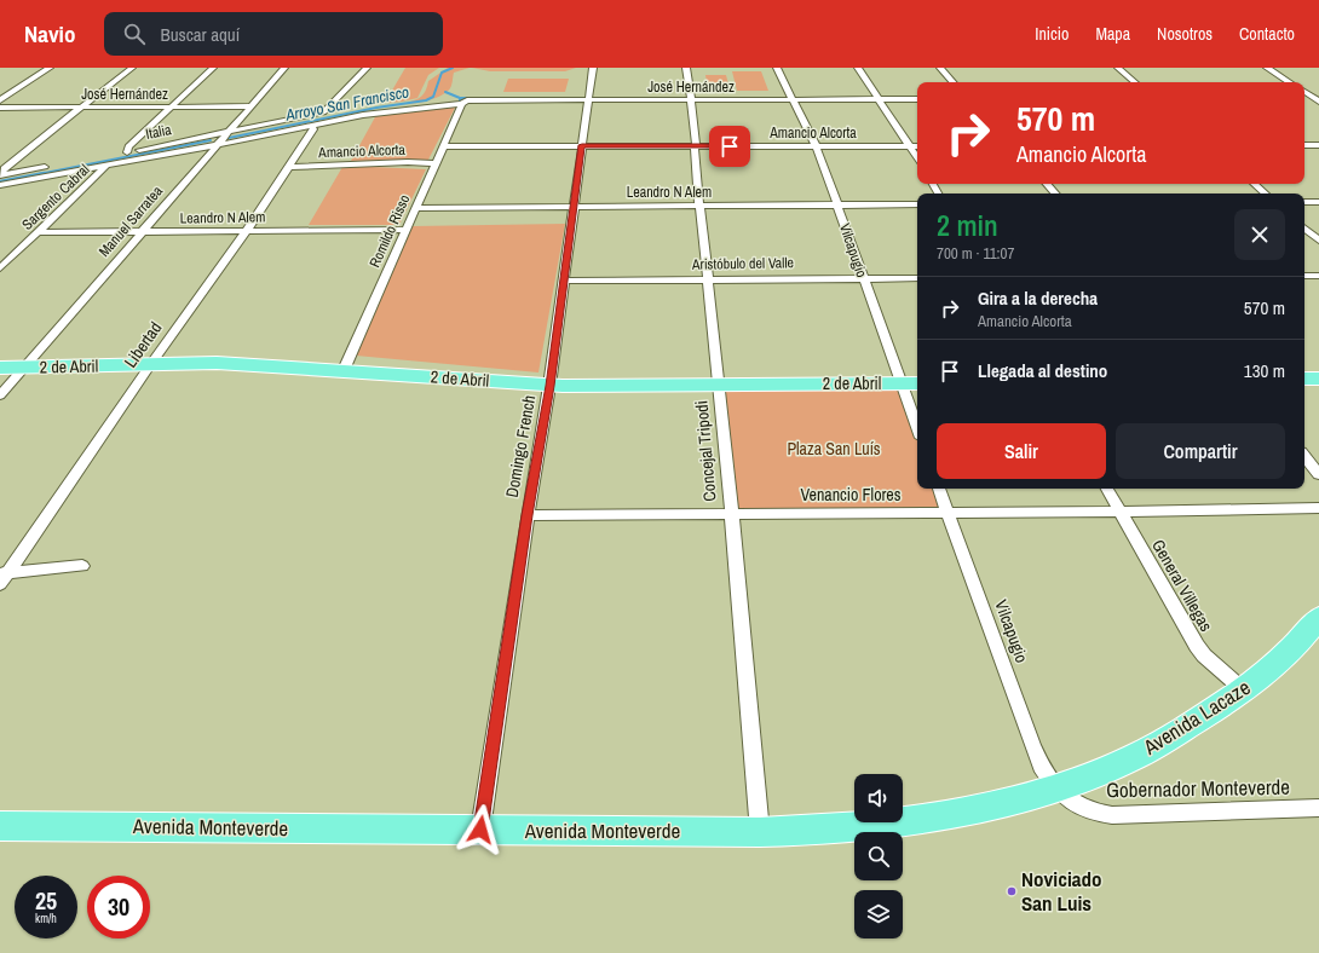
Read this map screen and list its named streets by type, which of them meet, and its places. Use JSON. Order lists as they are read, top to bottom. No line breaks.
{"streets":{"main road":["2 de Abril","Avenida Lacaze","Avenida Monteverde"],"street":["José Hernández","Italia","Amancio Alcorta","Leandro N Alem","Sargento Cabral","Manuel Sarratea","Romildo Risso","Vilcapugio","Aristóbulo del Valle","Libertad","Domingo French","Concejal Tripodi","Venancio Flores","General Villegas","Gobernador Monteverde"]},"crossings":[["José Hernández","Italia"],["José Hernández","Manuel Sarratea"],["José Hernández","Romildo Risso"],["José Hernández","Vilcapugio"],["José Hernández","Libertad"],["José Hernández","Domingo French"],["José Hernández","Concejal Tripodi"],["Italia","Sargento Cabral"],["Italia","Manuel Sarratea"],["Italia","Libertad"],["Amancio Alcorta","Romildo Risso"],["Amancio Alcorta","Vilcapugio"],["Amancio Alcorta","Libertad"],["Amancio Alcorta","Domingo French"],["Amancio Alcorta","Concejal Tripodi"],["Leandro N Alem","Sargento Cabral"],["Leandro N Alem","Manuel Sarratea"],["Leandro N Alem","Romildo Risso"],["Leandro N Alem","Vilcapugio"],["Leandro N Alem","Libertad"],["Leandro N Alem","Domingo French"],["Leandro N Alem","Concejal Tripodi"],["Manuel Sarratea","2 de Abril"],["Romildo Risso","2 de Abril"],["Vilcapugio","Aristóbulo del Valle"],["Vilcapugio","2 de Abril"],["Vilcapugio","Venancio Flores"],["Vilcapugio","Avenida Lacaze"],["Vilcapugio","Gobernador Monteverde"],["Vilcapugio","Avenida Monteverde"],["Aristóbulo del Valle","Domingo French"],["Aristóbulo del Valle","Concejal Tripodi"],["Libertad","2 de Abril"],["2 de Abril","Domingo French"],["2 de Abril","Concejal Tripodi"],["Domingo French","Venancio Flores"],["Domingo French","Avenida Monteverde"],["Concejal Tripodi","Venancio Flores"],["Concejal Tripodi","Avenida Monteverde"],["Venancio Flores","General Villegas"],["General Villegas","Avenida Lacaze"],["Avenida Lacaze","Gobernador Monteverde"],["Avenida Lacaze","Avenida Monteverde"],["Gobernador Monteverde","Avenida Monteverde"]],"water":["Arroyo San Francisco"],"parks":["Plaza San Luís"],"places":["Noviciado San Luis"],"page":{"header":"Navio","search":"Buscar aquí","nav":["Inicio","Mapa","Nosotros","Contacto"],"turn":["570 m","Amancio Alcorta"],"heading":["2 min","700 m · 11:07"],"list":[{"name":"Gira a la derecha","note":"Amancio Alcorta","value":"570 m"},{"name":"Llegada al destino","value":"130 m"}],"buttons":["Salir","Compartir"],"speed":"25 km/h","limit":"30"}}
